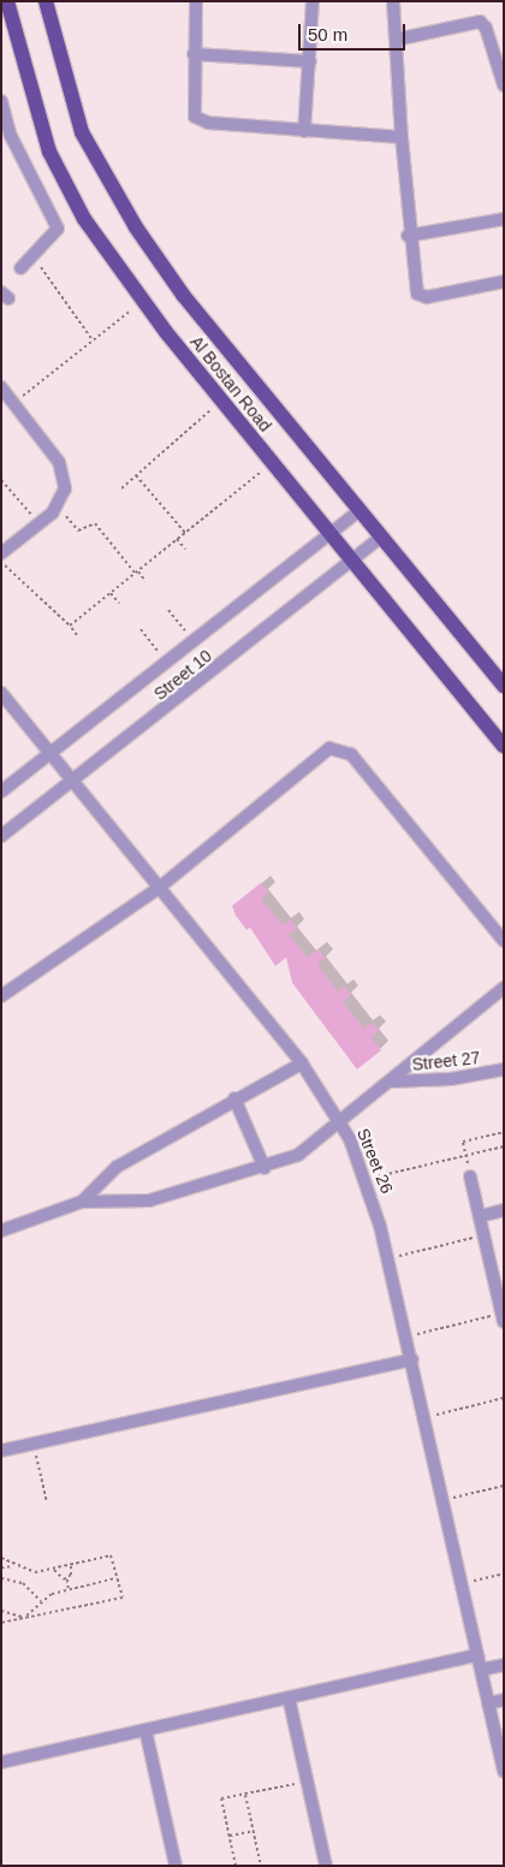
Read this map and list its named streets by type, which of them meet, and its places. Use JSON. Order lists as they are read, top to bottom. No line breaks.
{"streets":{"main road":["Al Bostan Road"],"street":["Street 10","Street 27","Street 26"]},"crossings":[["Al Bostan Road","Street 10"],["Street 10","Street 26"]],"scale_bar":"50 m"}
